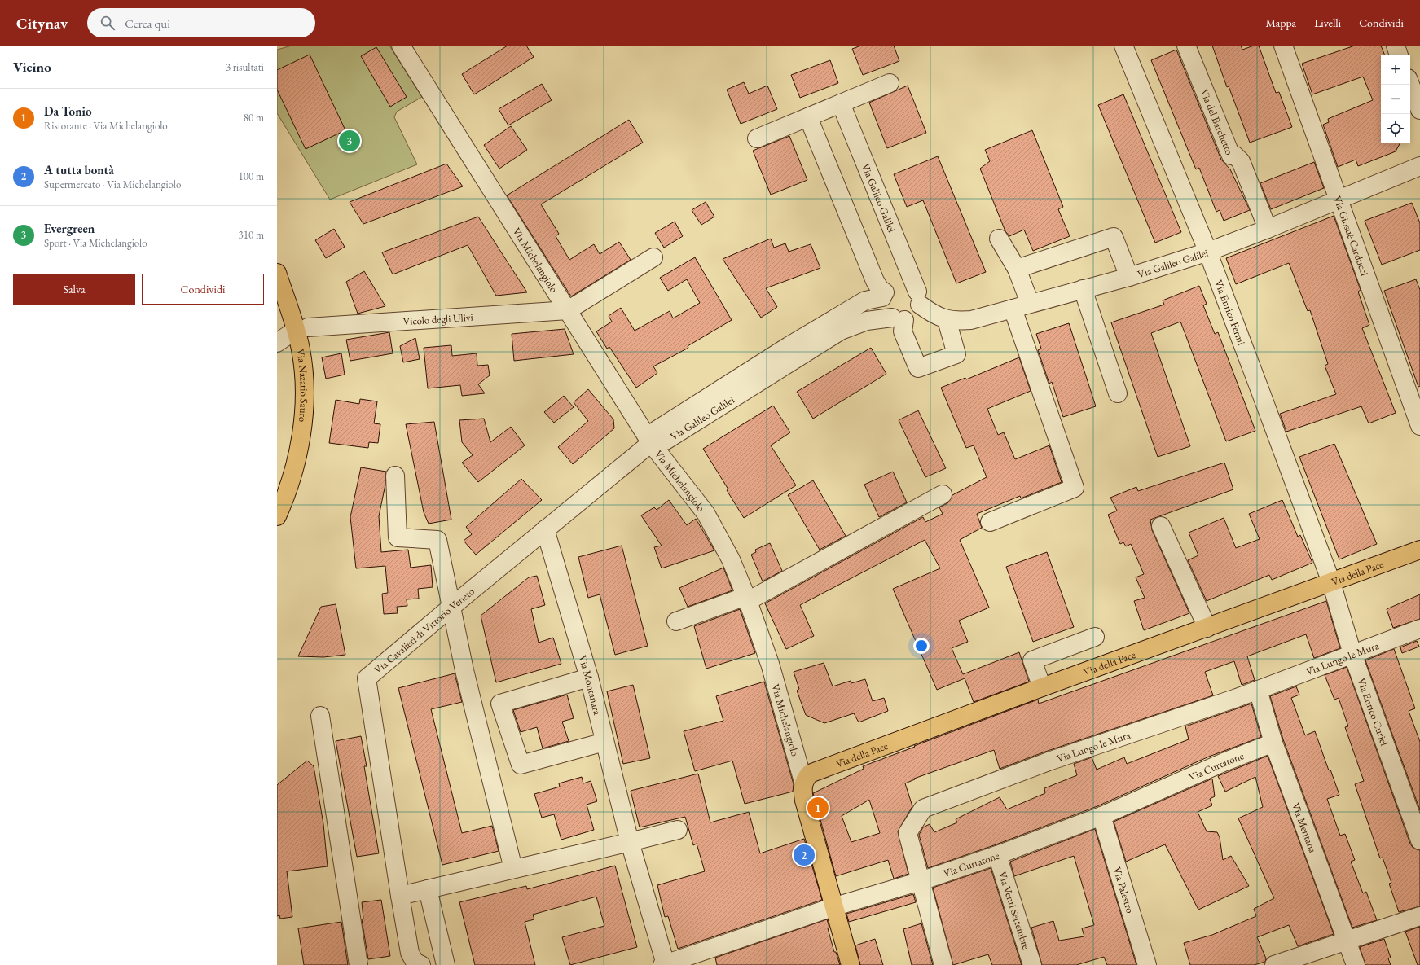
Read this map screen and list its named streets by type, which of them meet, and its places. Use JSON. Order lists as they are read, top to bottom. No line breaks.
{"streets":{"main road":["Via Michelangiolo","Via Nazario Sauro","Via della Pace"],"street":["Via del Barchetto","Via Galileo Galilei","Via Giosuè Carducci","Via Enrico Fermi","Vicolo degli Ulivi","Via Cavalieri di Vittorio Veneto","Via Lungo le Mura","Via Montanara","Via Enrico Curiel","Via Curtatone","Via Mentana","Via Palestro","Via Venti Settembre"]},"crossings":[["Via del Barchetto","Via Galileo Galilei"],["Via Galileo Galilei","Via Giosuè Carducci"],["Via Galileo Galilei","Via Michelangiolo"],["Via Galileo Galilei","Via Enrico Fermi"],["Via Galileo Galilei","Via Cavalieri di Vittorio Veneto"],["Via Michelangiolo","Vicolo degli Ulivi"],["Via Michelangiolo","Via della Pace"],["Via Michelangiolo","Via Cavalieri di Vittorio Veneto"],["Via Michelangiolo","Via Curtatone"],["Via Enrico Fermi","Via della Pace"],["Via Enrico Fermi","Via Enrico Curiel"],["Vicolo degli Ulivi","Via Nazario Sauro"],["Via della Pace","Via Enrico Curiel"],["Via Cavalieri di Vittorio Veneto","Via Montanara"],["Via Lungo le Mura","Via Enrico Curiel"],["Via Lungo le Mura","Via Curtatone"],["Via Lungo le Mura","Via Mentana"],["Via Montanara","Via Curtatone"],["Via Curtatone","Via Mentana"],["Via Curtatone","Via Palestro"],["Via Curtatone","Via Venti Settembre"]],"page":{"header":"Citynav","search":"Cerca qui","nav":["Mappa","Livelli","Condividi"],"heading":["Vicino","3 risultati"],"map_buttons":["+","−"],"list":[{"mark":"1","name":"Da Tonio","note":"Ristorante · Via Michelangiolo","value":"80 m"},{"mark":"2","name":"A tutta bontà","note":"Supermercato · Via Michelangiolo","value":"100 m"},{"mark":"3","name":"Evergreen","note":"Sport · Via Michelangiolo","value":"310 m"}],"pins":["3","1","2"],"buttons":["Salva","Condividi"]}}
